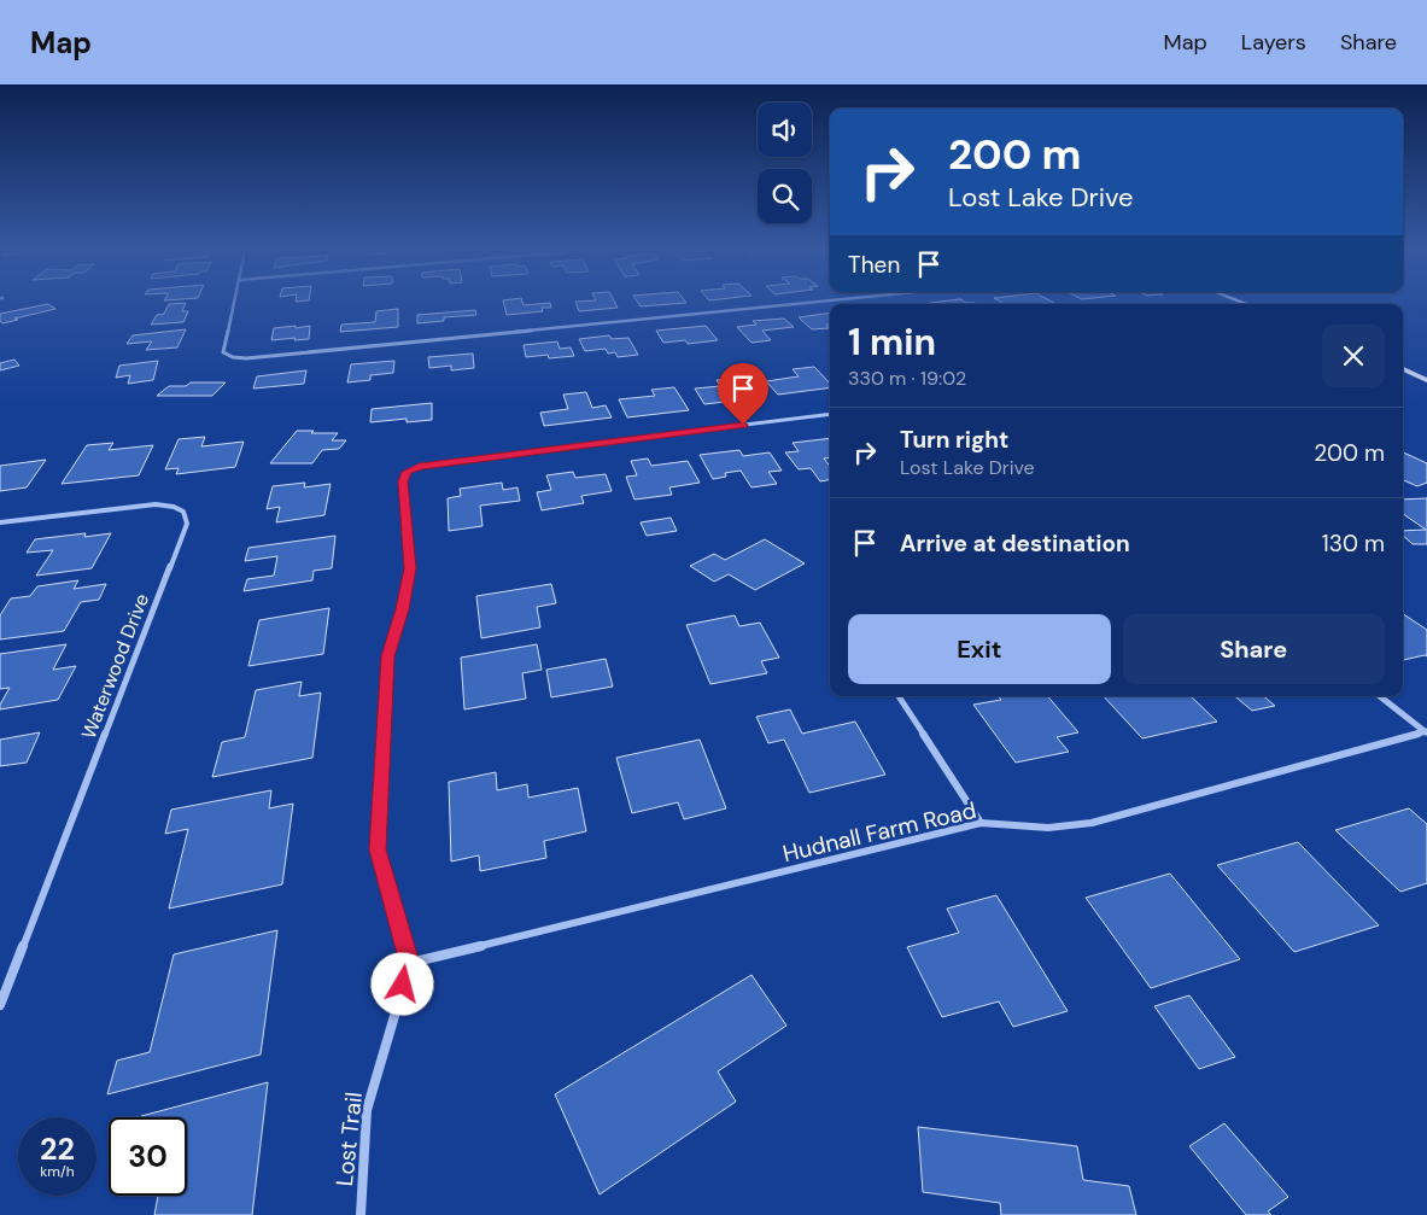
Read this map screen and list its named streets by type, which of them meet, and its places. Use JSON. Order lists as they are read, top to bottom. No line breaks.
{"streets":{"street":["Waterwood Drive","Hudnall Farm Road","Lost Trail"]},"crossings":[["Hudnall Farm Road","Lost Trail"]],"page":{"header":"Map","nav":["Map","Layers","Share"],"turn":["200 m","Lost Lake Drive"],"then":"Then","heading":["1 min","330 m · 19:02"],"list":[{"name":"Turn right","note":"Lost Lake Drive","value":"200 m"},{"name":"Arrive at destination","value":"130 m"}],"buttons":["Exit","Share"],"speed":"22 km/h","limit":"30"}}
